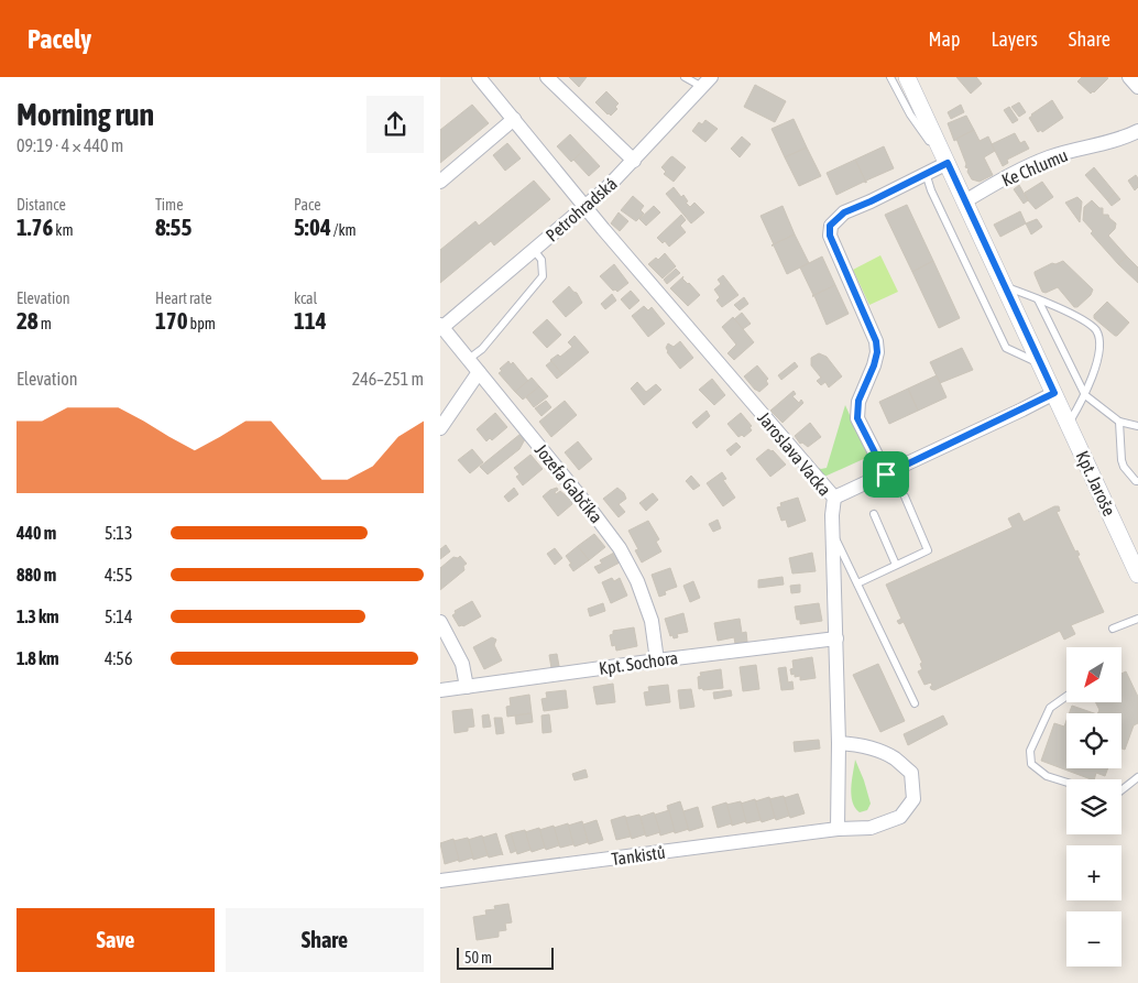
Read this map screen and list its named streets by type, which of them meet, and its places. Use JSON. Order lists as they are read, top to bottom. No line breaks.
{"streets":{"street":["Ke Chlumu","Petrohradská","Jaroslava Vacka","Jozefa Gabčíka","Kpt. Jaroše","Kpt. Sochora","Tankistů"]},"crossings":[["Ke Chlumu","Kpt. Jaroše"],["Petrohradská","Jaroslava Vacka"],["Petrohradská","Jozefa Gabčíka"],["Jaroslava Vacka","Kpt. Sochora"],["Jaroslava Vacka","Tankistů"],["Jozefa Gabčíka","Kpt. Sochora"]],"scale_bar":"50 m","north":"bottom left","page":{"header":"Pacely","nav":["Map","Layers","Share"],"heading":["Morning run","09:19 · 4 × 440 m"],"stats":[["Distance","1.76 km"],["Time","8:55"],["Pace","5:04 /km"],["Elevation","28 m"],["Heart rate","170 bpm"],["kcal","114"]],"chart":["Elevation","246–251 m"],"list":[{"name":"440 m","note":"5:13"},{"name":"880 m","note":"4:55"},{"name":"1.3 km","note":"5:14"},{"name":"1.8 km","note":"4:56"}],"map_buttons":["+","−"],"buttons":["Save","Share"],"scale":"50 m"}}
